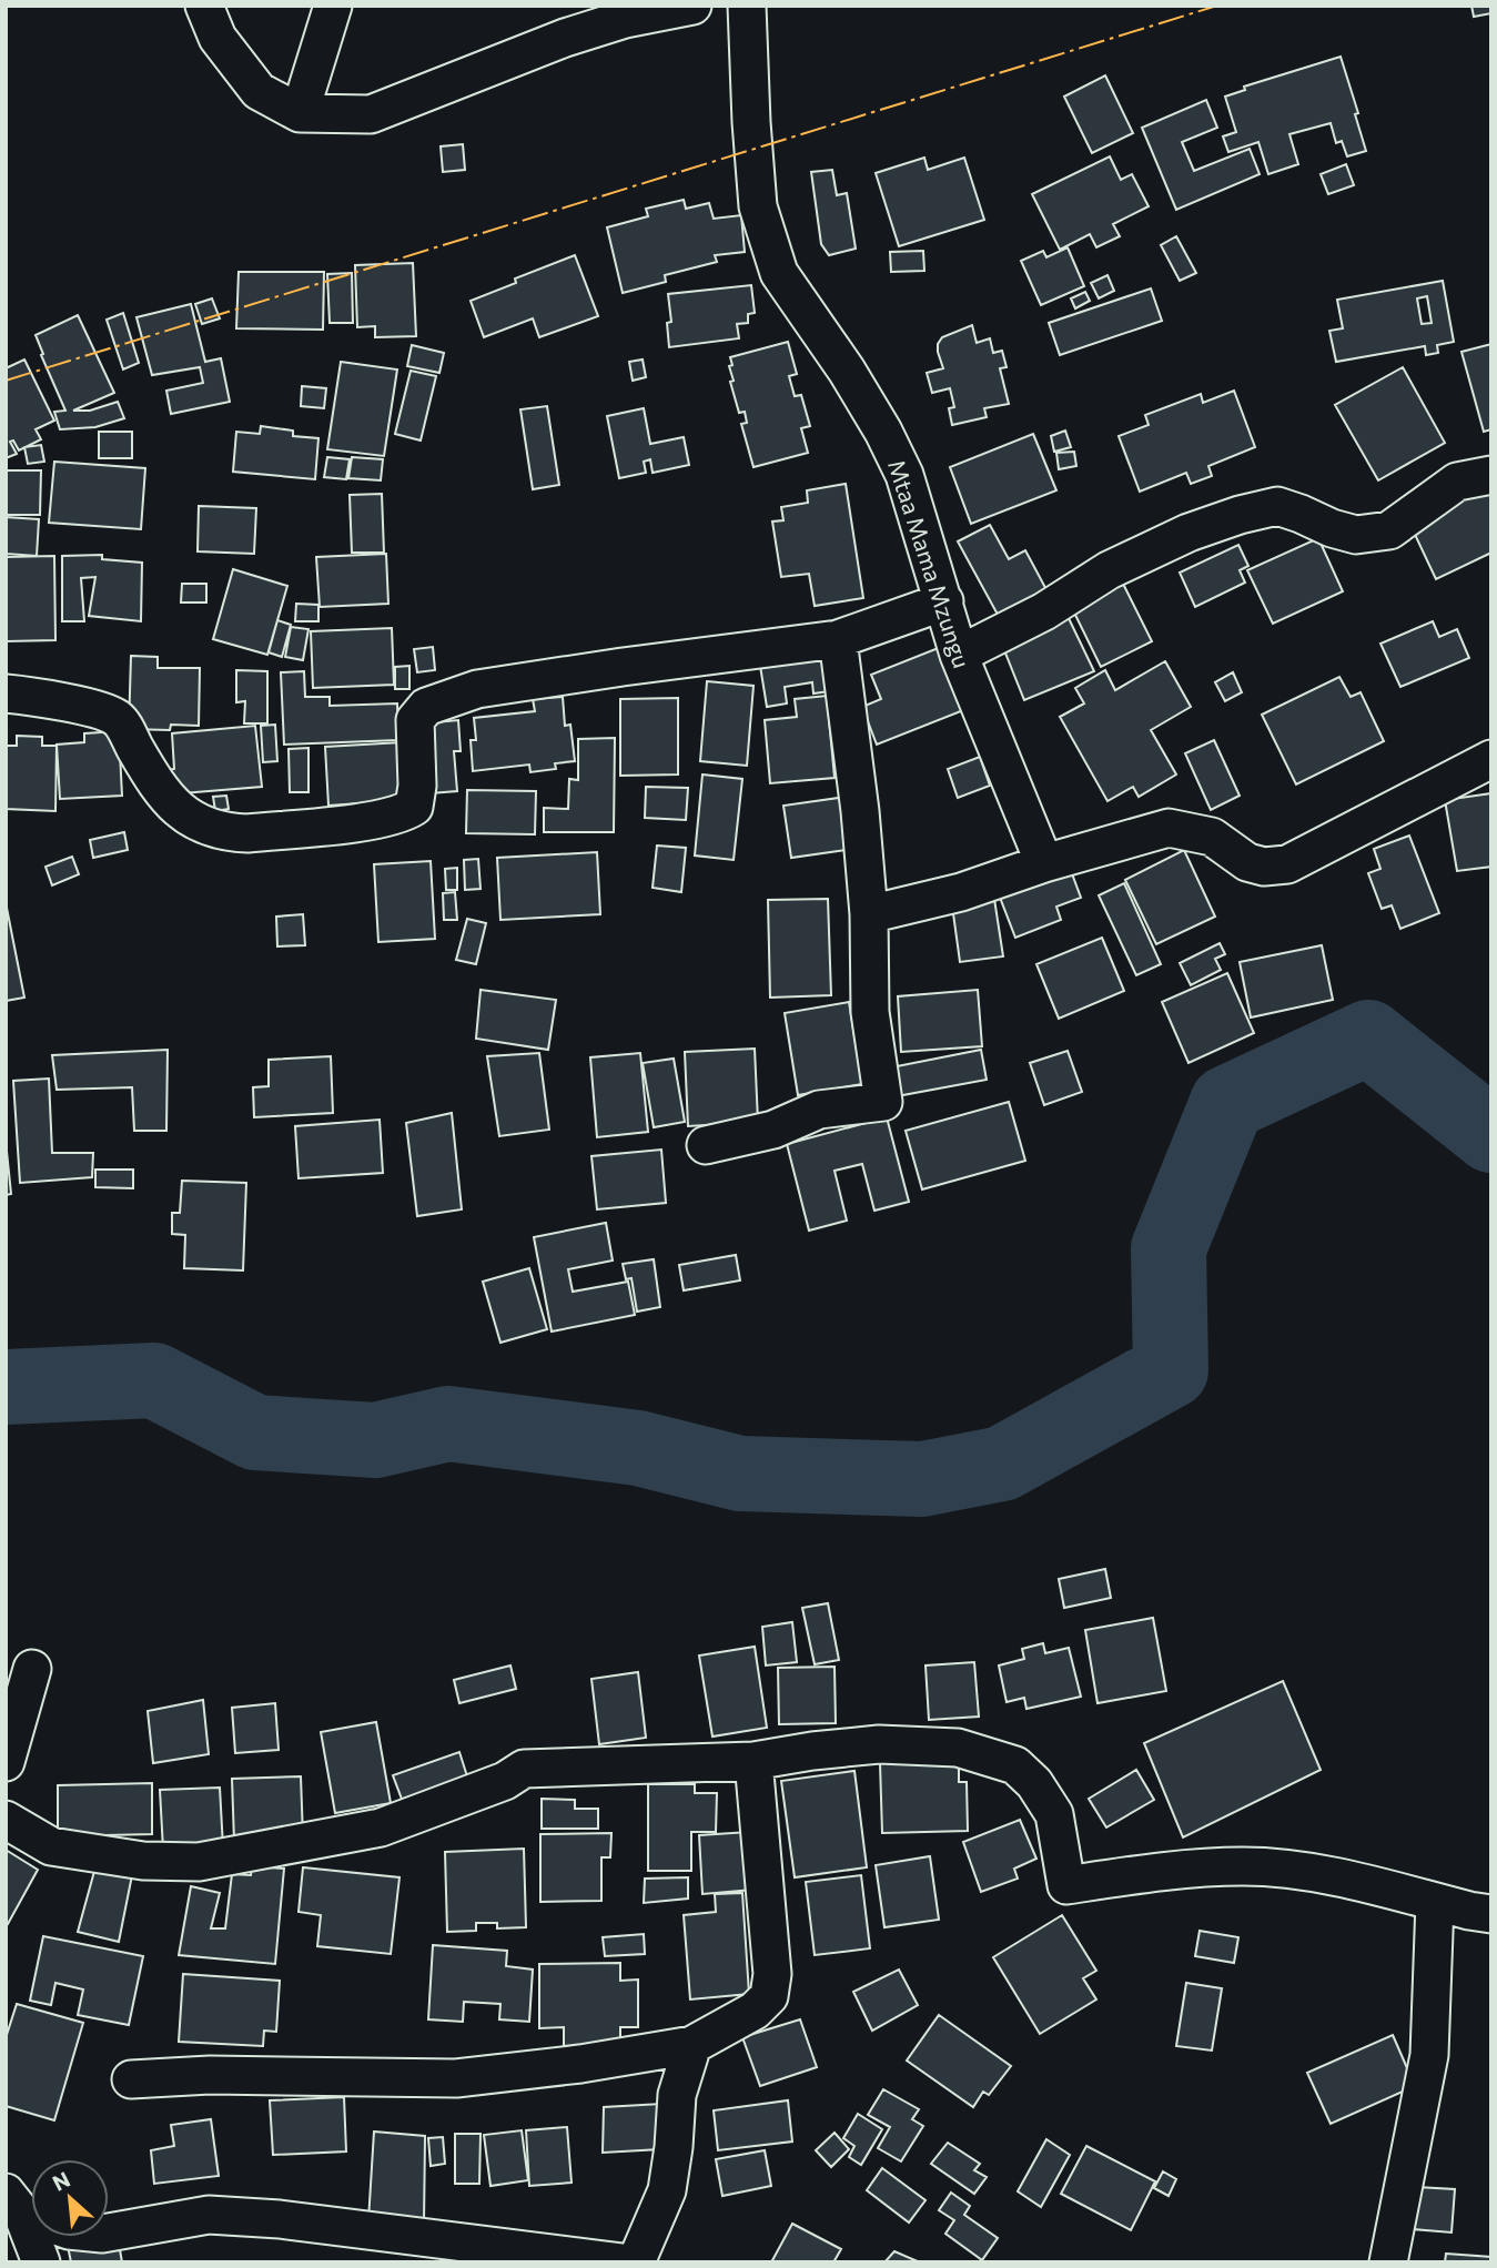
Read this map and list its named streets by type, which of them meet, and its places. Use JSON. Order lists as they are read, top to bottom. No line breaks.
{"streets":{"street":["Mtaa Mama Mzungu"]},"north":"top left"}
